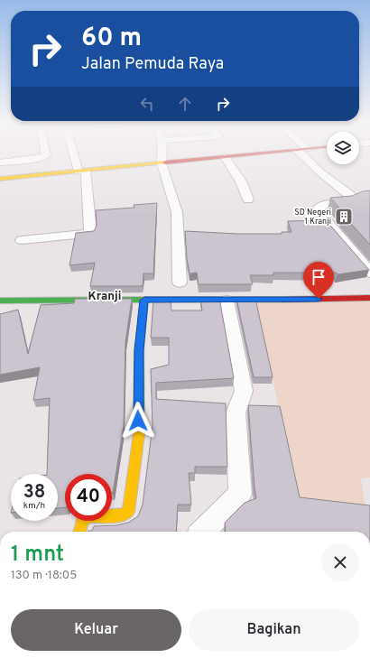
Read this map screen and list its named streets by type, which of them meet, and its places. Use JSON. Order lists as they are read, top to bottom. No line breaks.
{"districts":["Kranji"],"places":{"building":["SD Negeri 1 Kranji"]},"page":{"turn":["60 m","Jalan Pemuda Raya"],"speed":"38 km/h","limit":"40","heading":["1 mnt","130 m · 18:05"],"buttons":["Keluar","Bagikan"]}}
